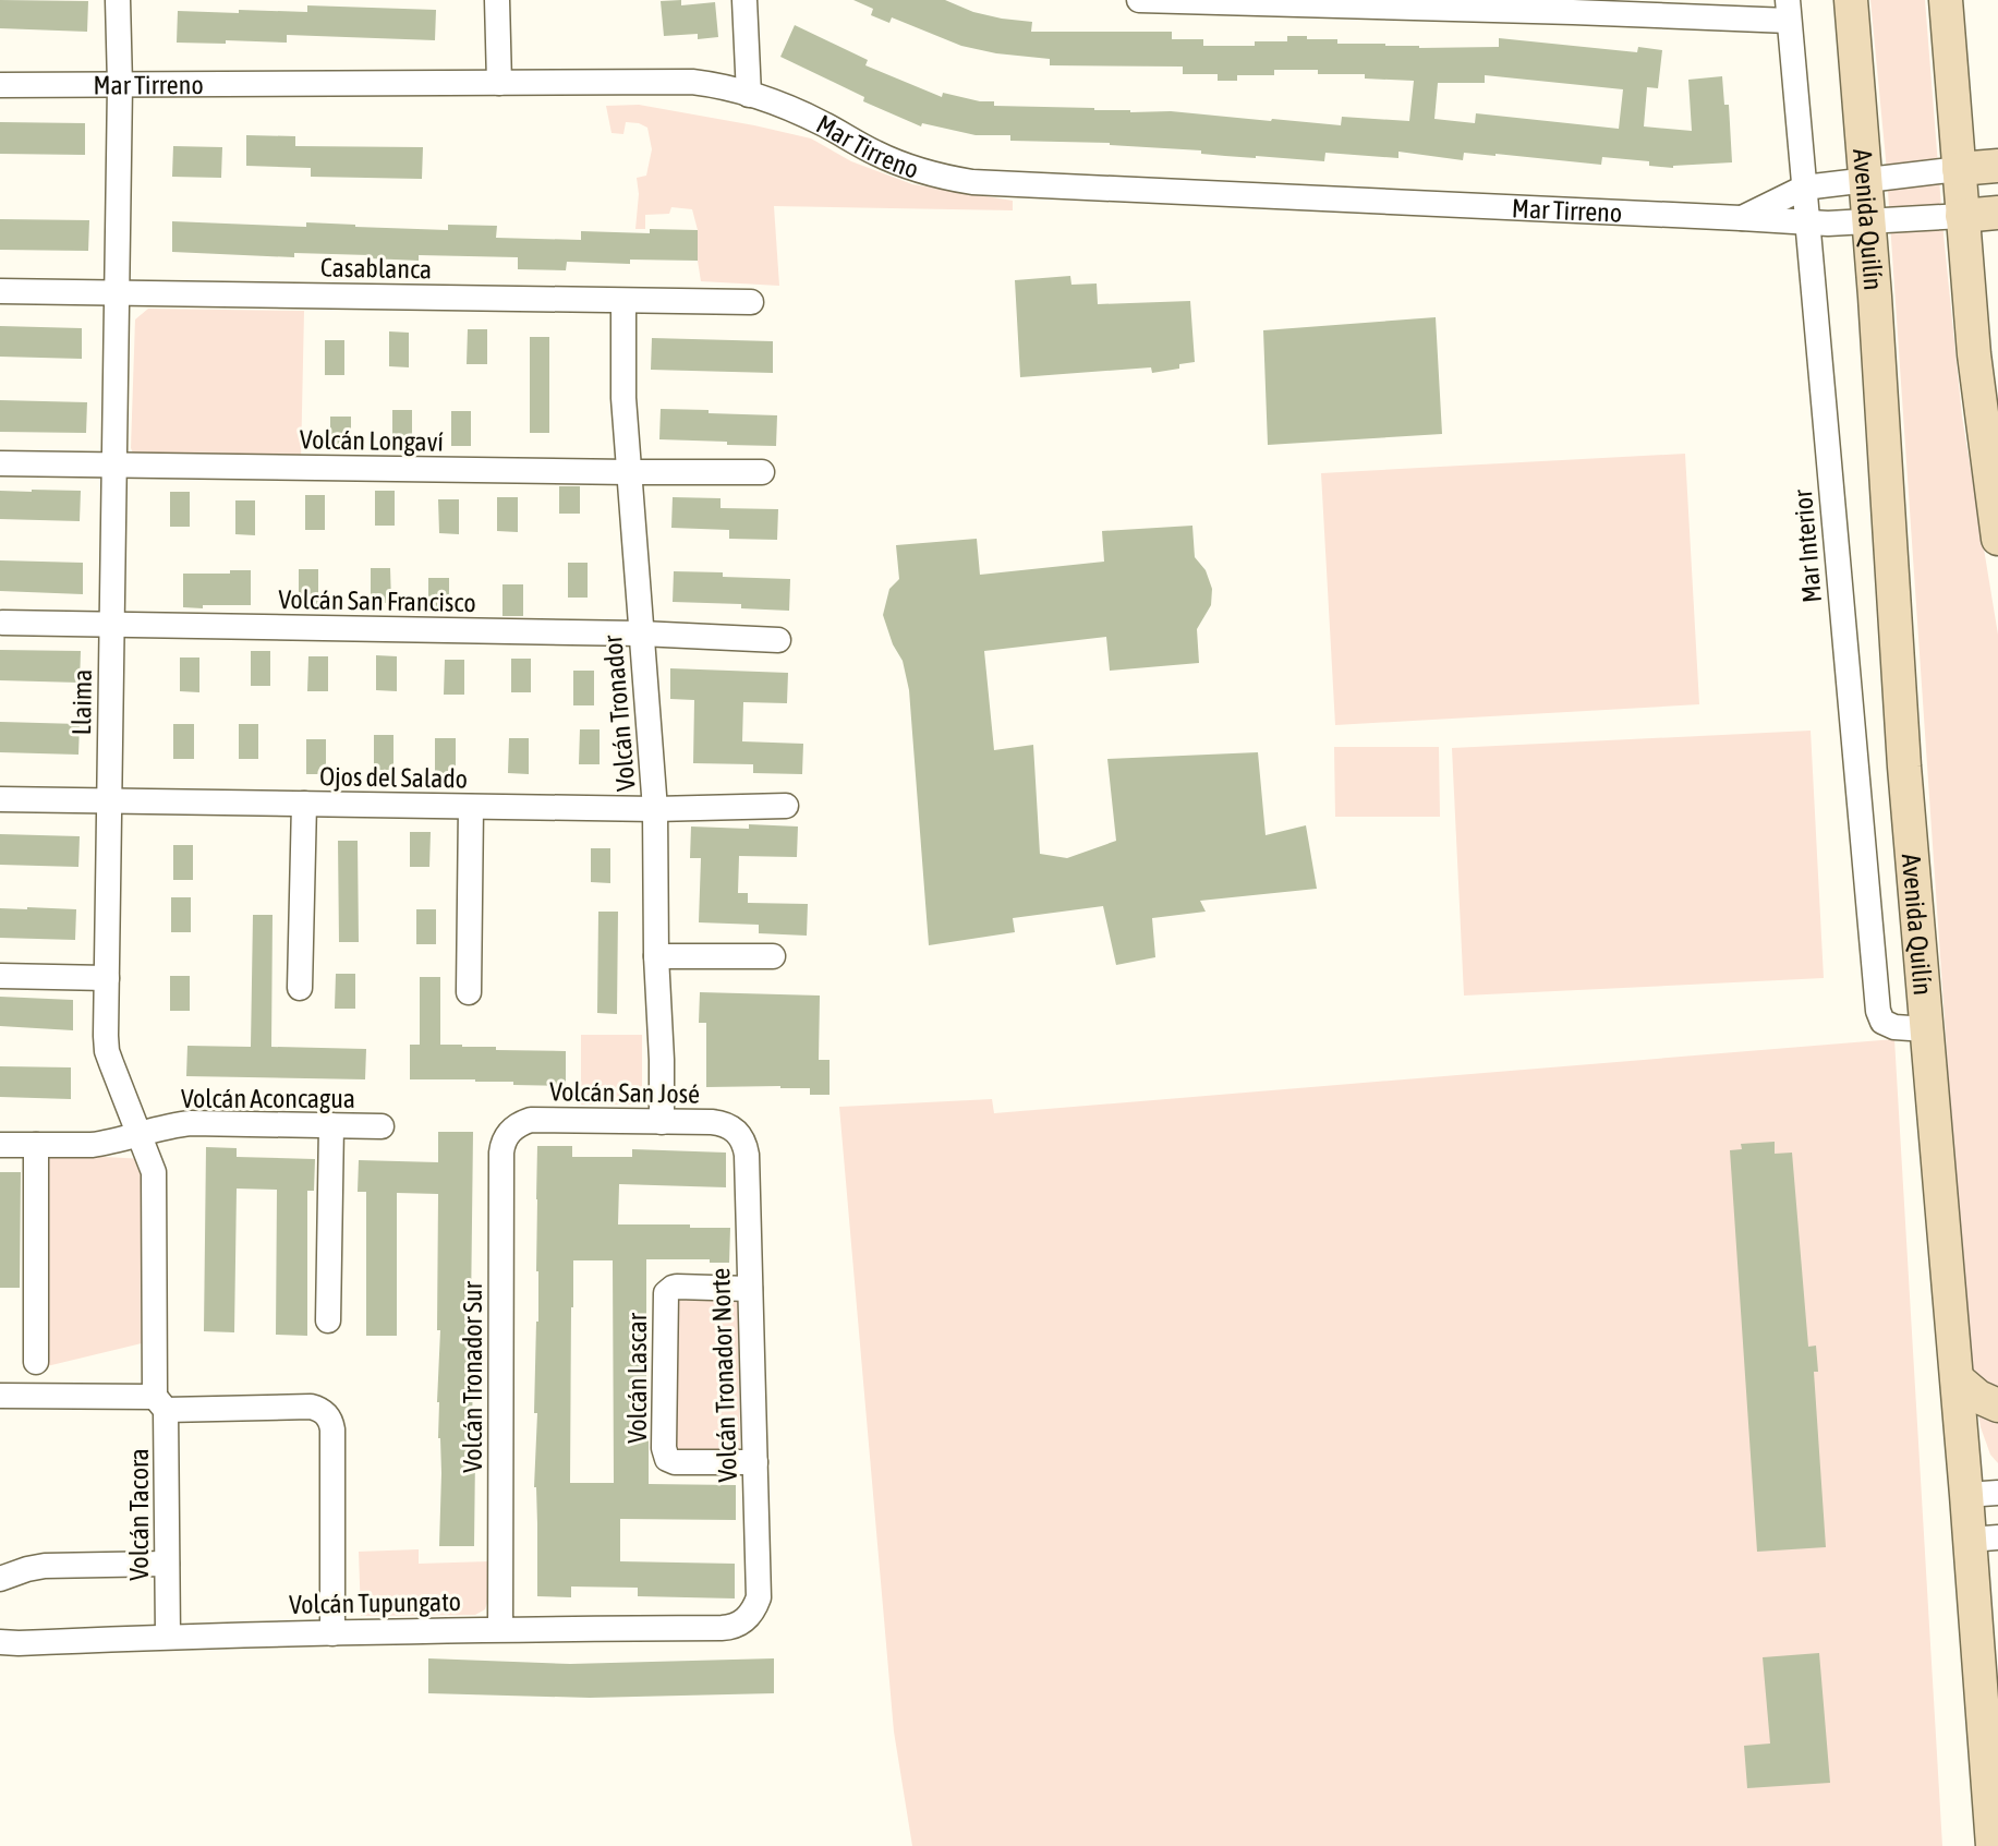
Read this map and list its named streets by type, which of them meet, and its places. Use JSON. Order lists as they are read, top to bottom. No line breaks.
{"streets":{"main road":["Mar Tirreno","Avenida Quilín"],"street":["Casablanca","Volcán Longaví","Mar Interior","Volcán San Francisco","Llaima","Volcán Tronador","Ojos del Salado","Volcán San José","Volcán Aconcagua","Volcán Tronador Norte","Volcán Tronador Sur","Volcán Lascar","Volcán Tacora","Volcán Tupungato"]},"crossings":[["Mar Tirreno","Avenida Quilín"],["Mar Tirreno","Mar Interior"],["Mar Tirreno","Llaima"],["Avenida Quilín","Mar Interior"],["Casablanca","Llaima"],["Casablanca","Volcán Tronador"],["Volcán Longaví","Llaima"],["Volcán Longaví","Volcán Tronador"],["Volcán San Francisco","Llaima"],["Volcán San Francisco","Volcán Tronador"],["Llaima","Ojos del Salado"],["Llaima","Volcán Aconcagua"],["Llaima","Volcán Tacora"],["Volcán Tronador","Ojos del Salado"],["Volcán Tronador","Volcán San José"],["Volcán San José","Volcán Tronador Norte"],["Volcán San José","Volcán Tronador Sur"],["Volcán Tronador Norte","Volcán Lascar"],["Volcán Tronador Norte","Volcán Tupungato"],["Volcán Tronador Sur","Volcán Tupungato"],["Volcán Tacora","Volcán Tupungato"]]}
